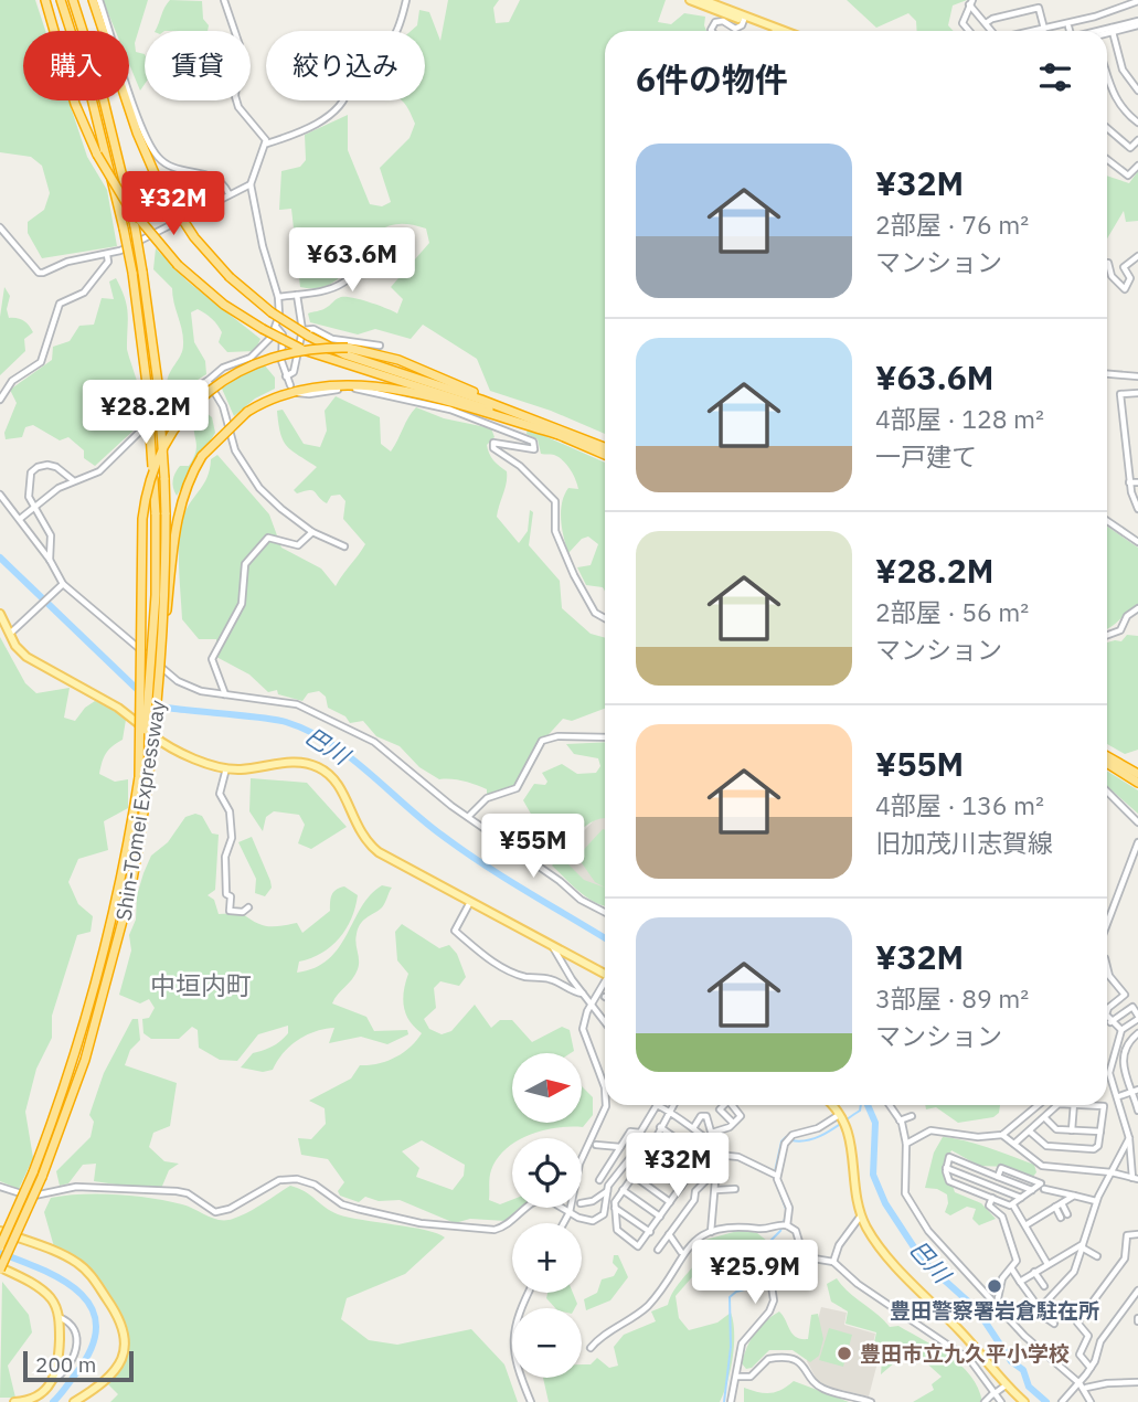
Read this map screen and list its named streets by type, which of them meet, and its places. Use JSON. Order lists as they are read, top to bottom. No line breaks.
{"streets":{"highway":["Shin-Tomei Expressway"]},"districts":["中垣内町"],"water":["巴川"],"places":["豊田警察署岩倉駐在所","豊田市立九久平小学校"],"scale_bar":"200 m","north":"right","page":{"chip":["購入","賃貸","絞り込み"],"heading":"6件の物件","list":[{"name":"¥32M","note":"2部屋 · 76 m² · マンション"},{"name":"¥63.6M","note":"4部屋 · 128 m² · 一戸建て"},{"name":"¥28.2M","note":"2部屋 · 56 m² · マンション"},{"name":"¥55M","note":"4部屋 · 136 m² · 旧加茂川志賀線"},{"name":"¥32M","note":"3部屋 · 89 m² · マンション"}],"price":["¥32M","¥63.6M","¥28.2M","¥55M","¥32M","¥25.9M"],"map_buttons":["+","−"],"scale":"200 m"}}
